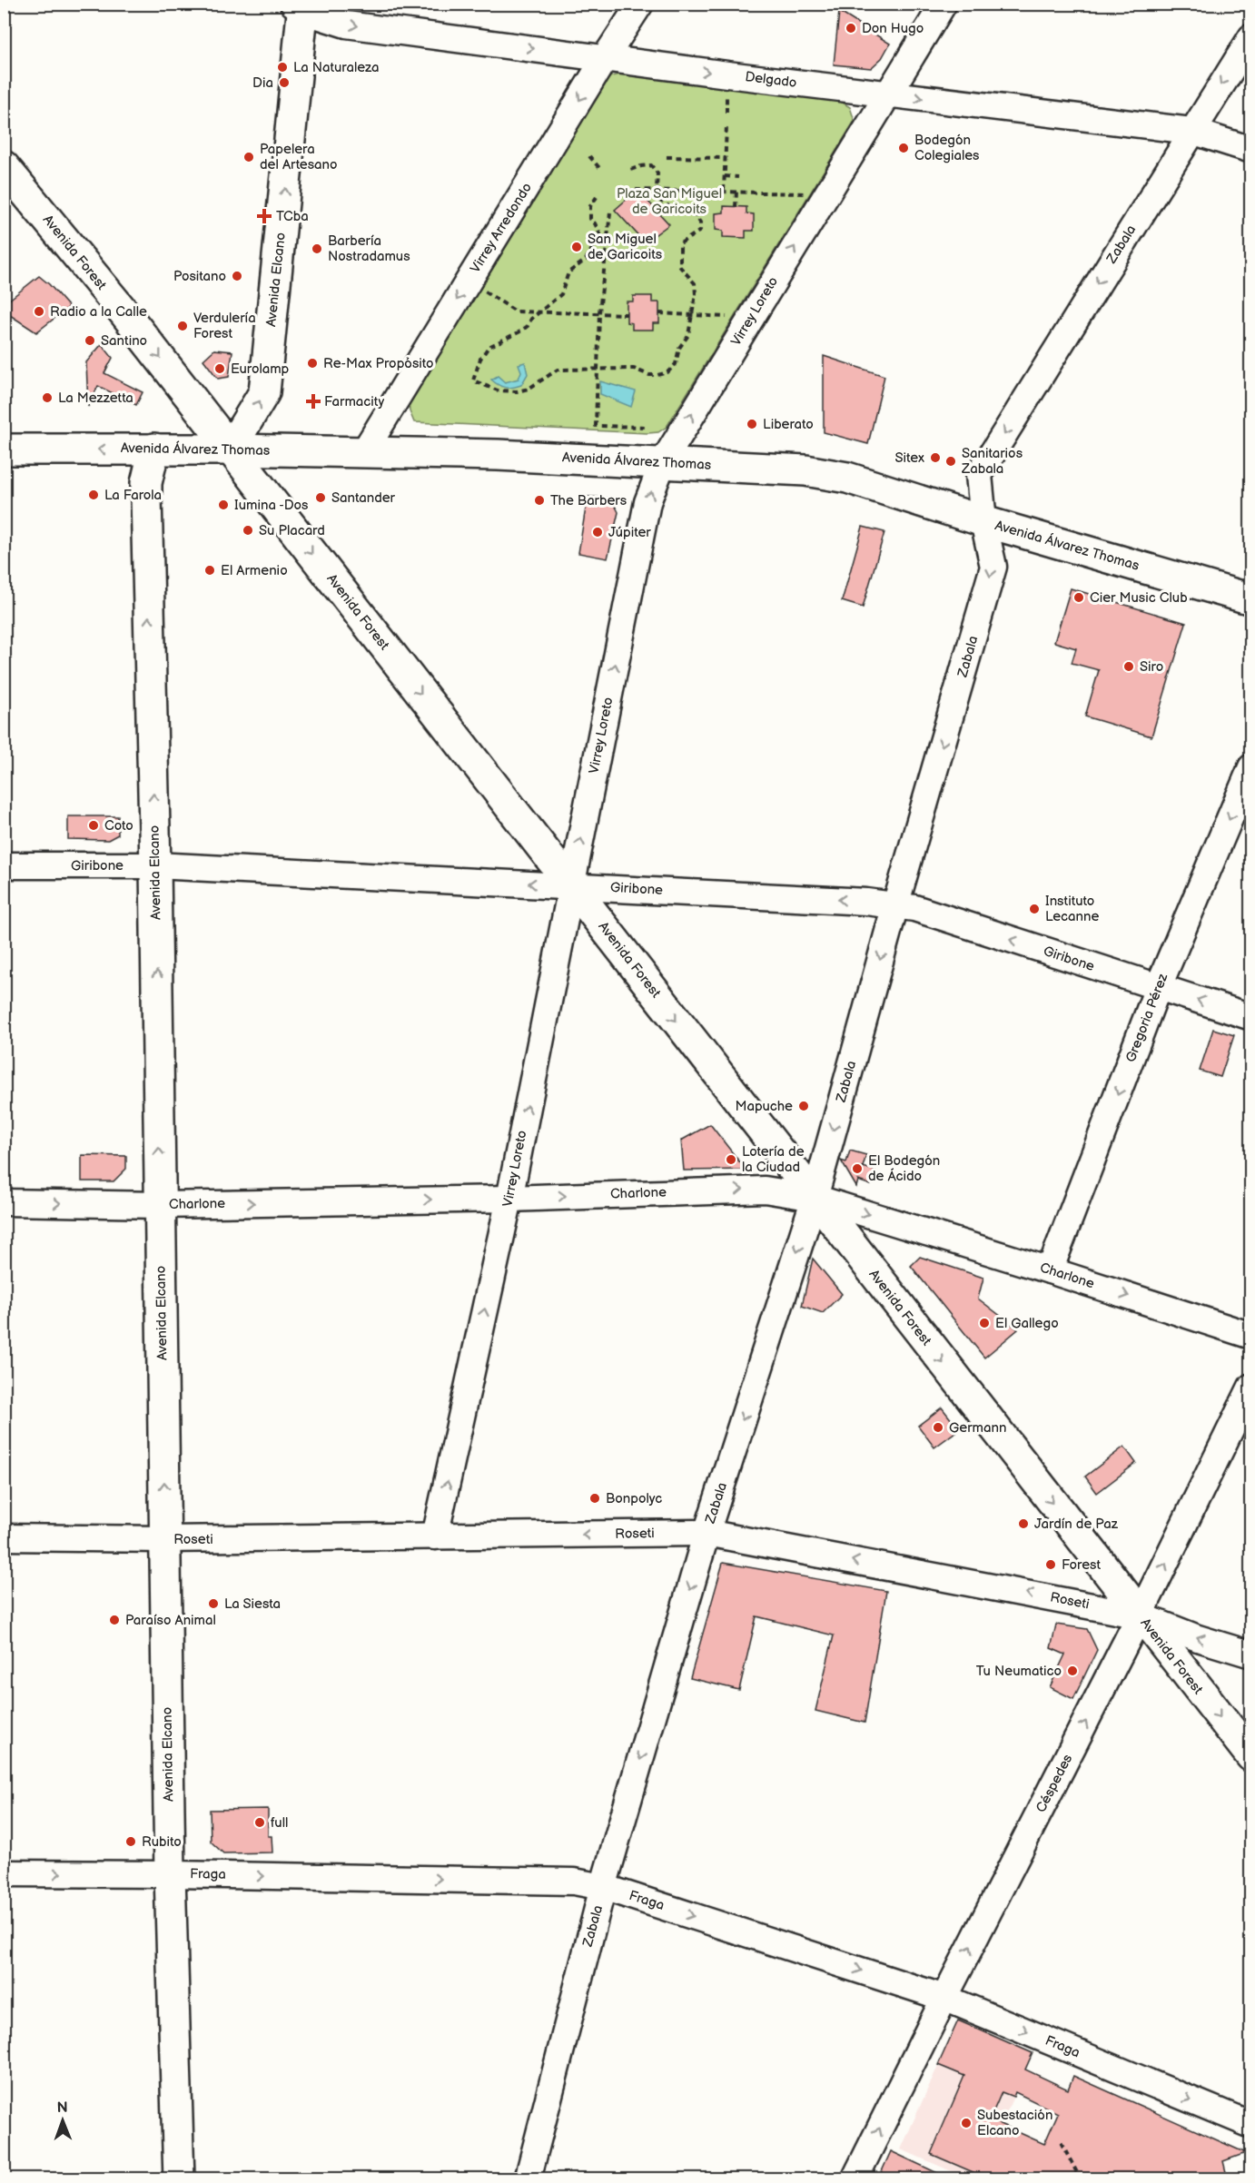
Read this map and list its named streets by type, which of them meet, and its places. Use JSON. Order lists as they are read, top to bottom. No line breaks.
{"streets":{"main road":["Avenida Forest","Avenida Elcano","Avenida Álvarez Thomas"],"street":["Delgado","Virrey Arredondo","Zabala","Virrey Loreto","Giribone","Gregoria Pérez","Charlone","Roseti","Céspedes","Fraga"]},"crossings":[["Delgado","Virrey Arredondo"],["Delgado","Zabala"],["Delgado","Avenida Elcano"],["Delgado","Virrey Loreto"],["Virrey Arredondo","Avenida Álvarez Thomas"],["Zabala","Avenida Forest"],["Zabala","Avenida Álvarez Thomas"],["Zabala","Giribone"],["Zabala","Charlone"],["Zabala","Roseti"],["Zabala","Fraga"],["Avenida Forest","Avenida Elcano"],["Avenida Forest","Virrey Loreto"],["Avenida Forest","Avenida Álvarez Thomas"],["Avenida Forest","Giribone"],["Avenida Forest","Charlone"],["Avenida Forest","Roseti"],["Avenida Forest","Céspedes"],["Avenida Elcano","Avenida Álvarez Thomas"],["Avenida Elcano","Giribone"],["Avenida Elcano","Charlone"],["Avenida Elcano","Roseti"],["Avenida Elcano","Fraga"],["Virrey Loreto","Avenida Álvarez Thomas"],["Virrey Loreto","Giribone"],["Virrey Loreto","Charlone"],["Virrey Loreto","Roseti"],["Giribone","Gregoria Pérez"],["Gregoria Pérez","Charlone"],["Roseti","Céspedes"],["Céspedes","Fraga"]],"one_way":["Delgado","Virrey Arredondo","Zabala","Avenida Forest","Avenida Elcano","Virrey Loreto","Giribone","Gregoria Pérez","Charlone","Roseti","Céspedes","Fraga"],"parks":["Plaza San Miguel de Garicoits"],"places":{"other":["Don Hugo","La Naturaleza","Dia","Bodegón Colegiales","Papelera del Artesano","San Miguel de Garicoits","Barbería Nostradamus","Positano","Radio a la Calle","Verdulería Forest","Santino","Re-Max Propósito","Eurolamp","La Mezzetta","Liberato","Sitex","Sanitarios Zabala","La Farola","Santander","The Barbers","Iumina -Dos","Su Placard","Júpiter","El Armenio","Cier Music Club","Siro","Coto","Instituto Lecanne","Mapuche","Lotería de la Ciudad","El Bodegón de Ácido","El Gallego","Germann","Bonpolyc","Jardín de Paz","Forest","La Siesta","Paraíso Animal","Tu Neumatico","full","Rubito","Subestación Elcano"],"health":["TCba","Farmacity"]},"north":"top"}
